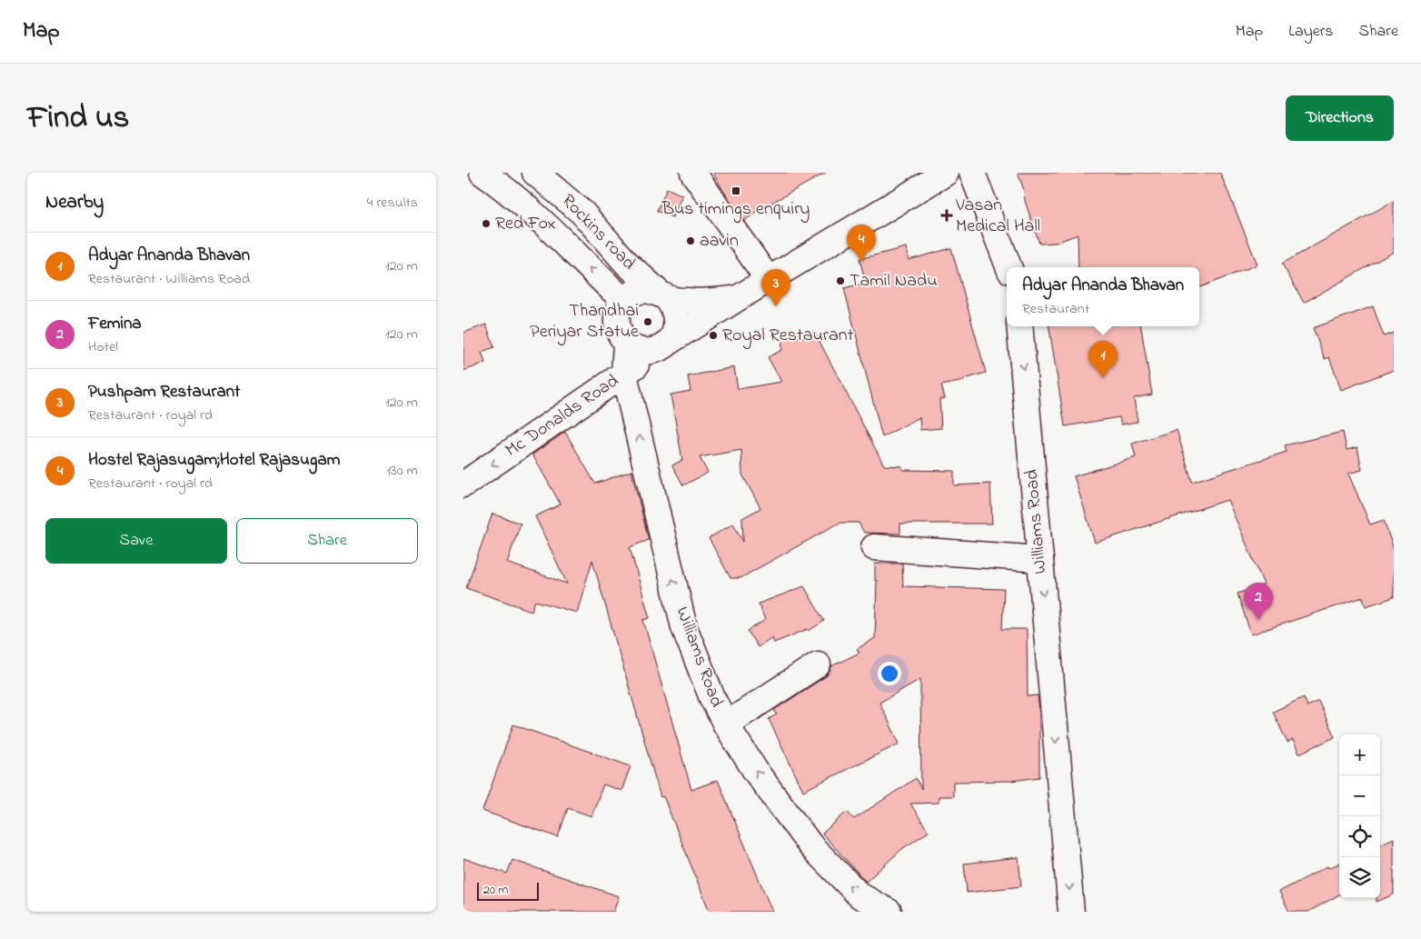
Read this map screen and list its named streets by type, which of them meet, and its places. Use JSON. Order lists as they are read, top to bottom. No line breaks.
{"streets":{"street":["Rockins road","Mc Donalds Road","Williams Road"]},"crossings":[["Rockins road","Mc Donalds Road"],["Rockins road","Williams Road"],["Mc Donalds Road","Williams Road"]],"places":{"transit":["Bus timings enquiry"],"health":["Vasan Medical Hall"],"other":["Red Fox","aavin","Tamil Nadu","Thandhai Periyar Statue","Royal Restaurant"]},"scale_bar":"20 m","page":{"header":"Map","nav":["Map","Layers","Share"],"title":"Find us","buttons":["Directions",["Save","Share"]],"heading":["Nearby","4 results"],"pins":["4","3","1","2"],"list":[{"mark":"1","name":"Adyar Ananda Bhavan","note":"Restaurant · Williams Road","value":"120 m"},{"mark":"2","name":"Femina","note":"Hotel","value":"120 m"},{"mark":"3","name":"Pushpam Restaurant","note":"Restaurant · royal rd","value":"120 m"},{"mark":"4","name":"Hostel Rajasugam;Hotel Rajasugam","note":"Restaurant · royal rd","value":"130 m"}],"popup":["Adyar Ananda Bhavan","Restaurant"],"map_buttons":["+","−"],"scale":"20 m"}}
